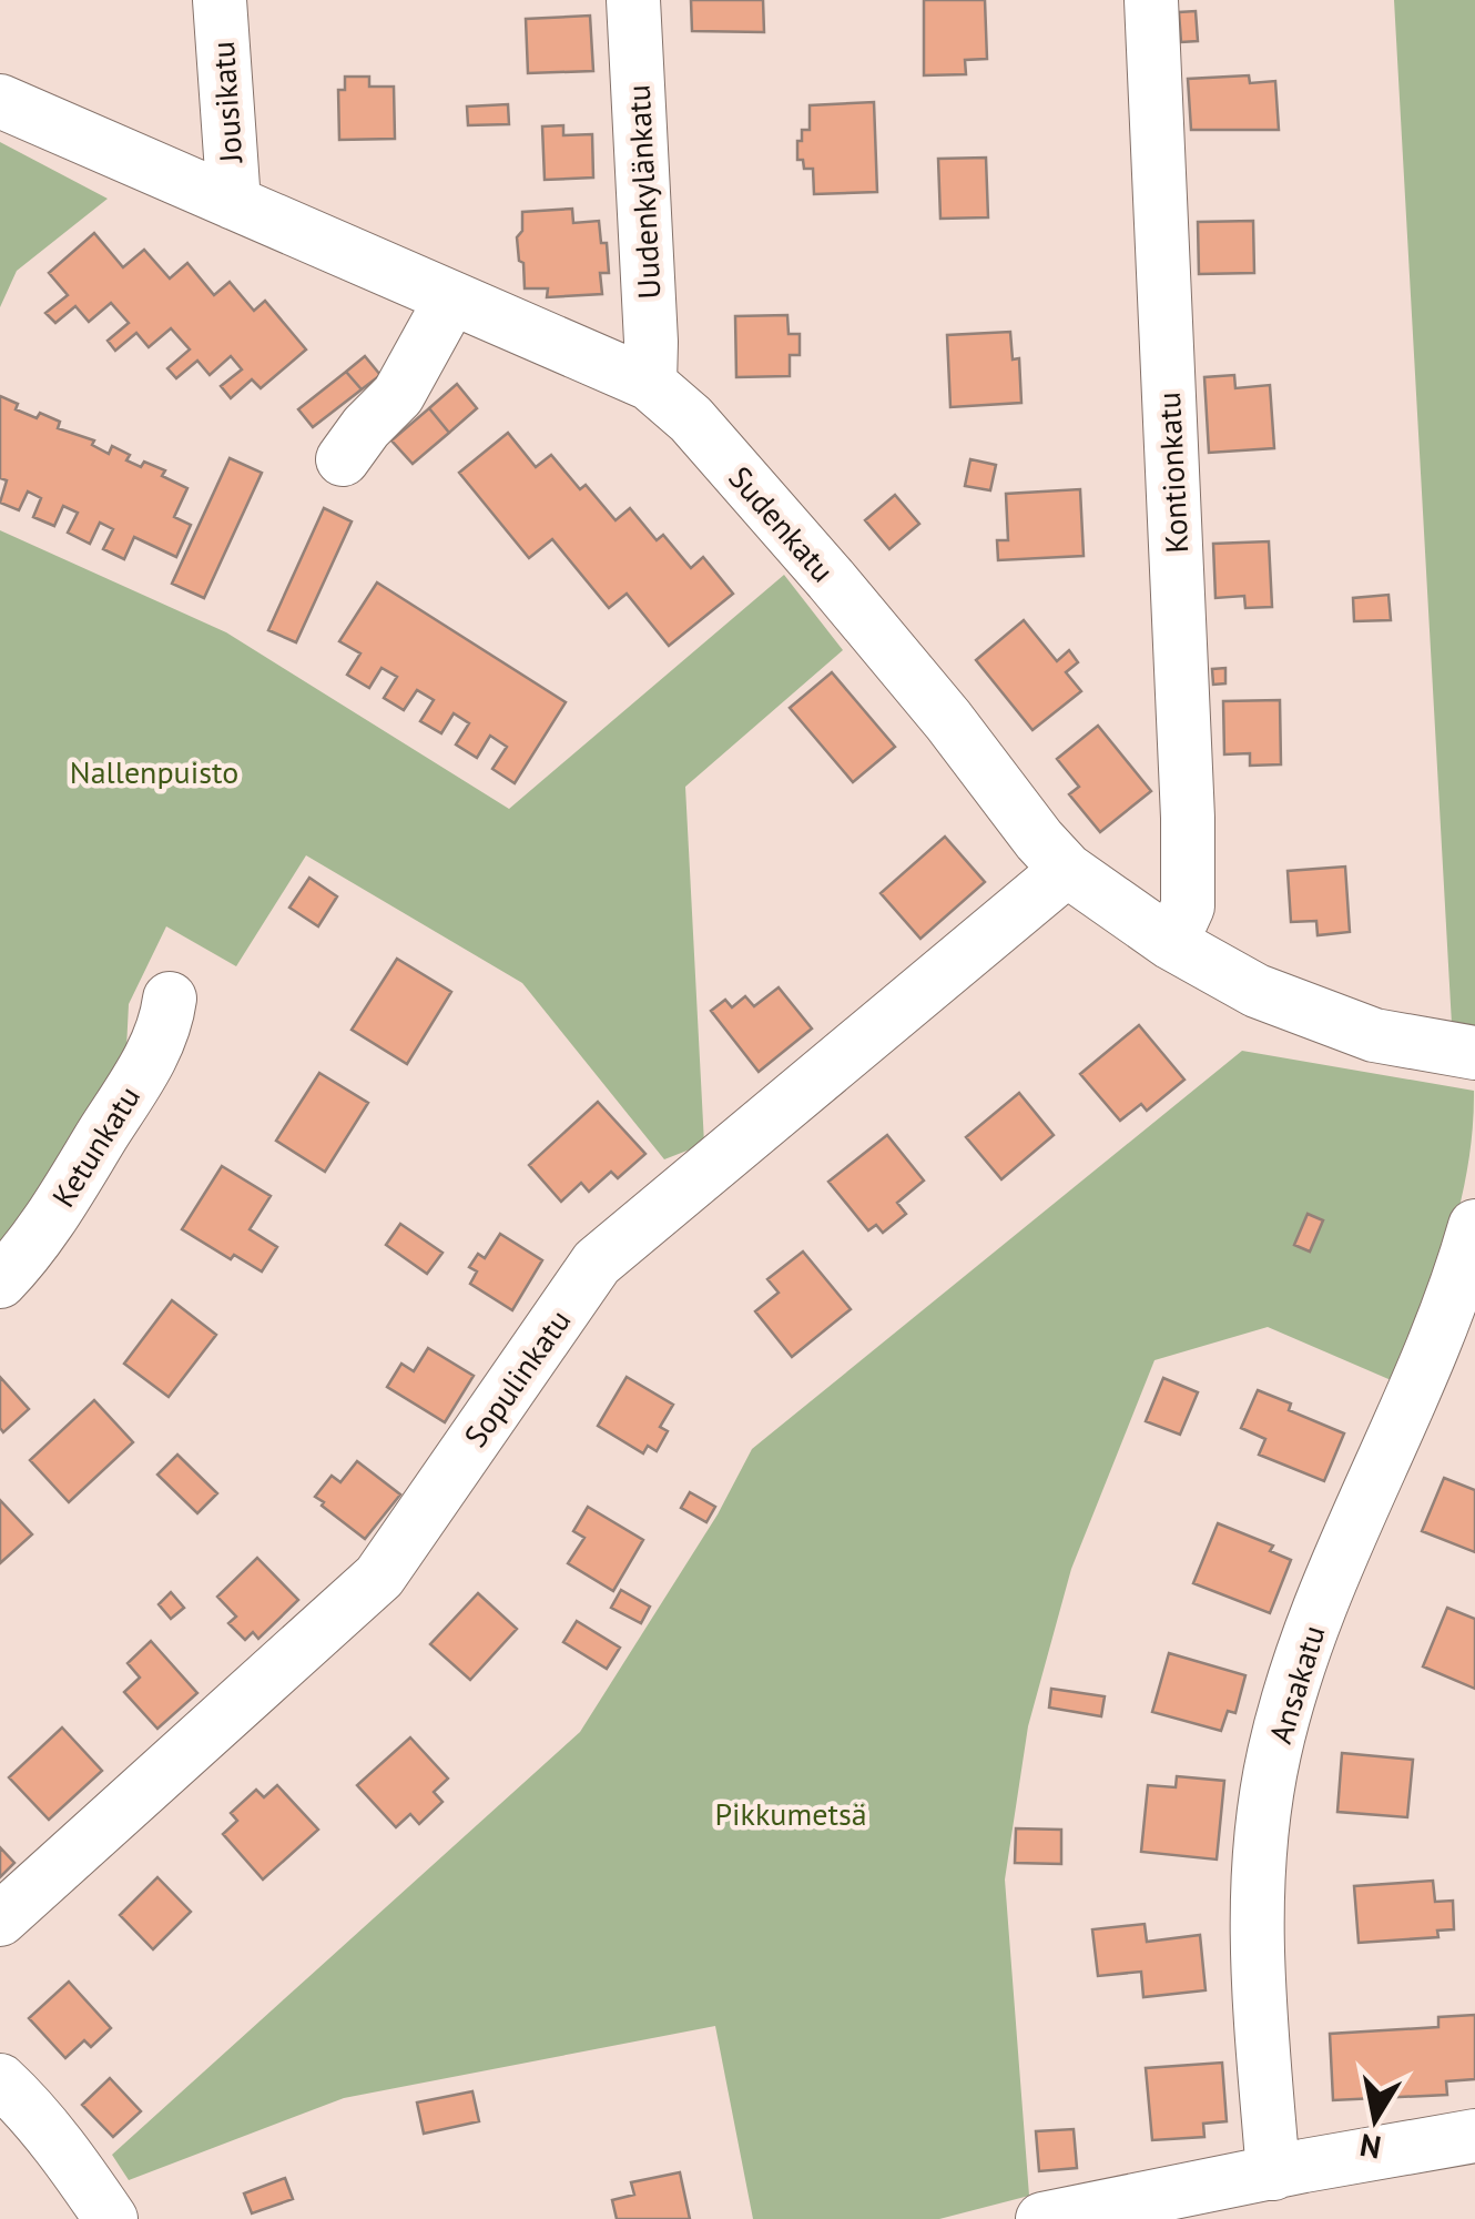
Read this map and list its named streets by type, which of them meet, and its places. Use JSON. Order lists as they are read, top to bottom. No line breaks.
{"streets":{"street":["Jousikatu","Uudenkylänkatu","Kontionkatu","Sudenkatu","Ketunkatu","Sopulinkatu","Ansakatu"]},"crossings":[["Jousikatu","Sudenkatu"],["Uudenkylänkatu","Sudenkatu"],["Kontionkatu","Sudenkatu"],["Sudenkatu","Sopulinkatu"]],"parks":["Nallenpuisto","Pikkumetsä"],"north":"bottom"}
